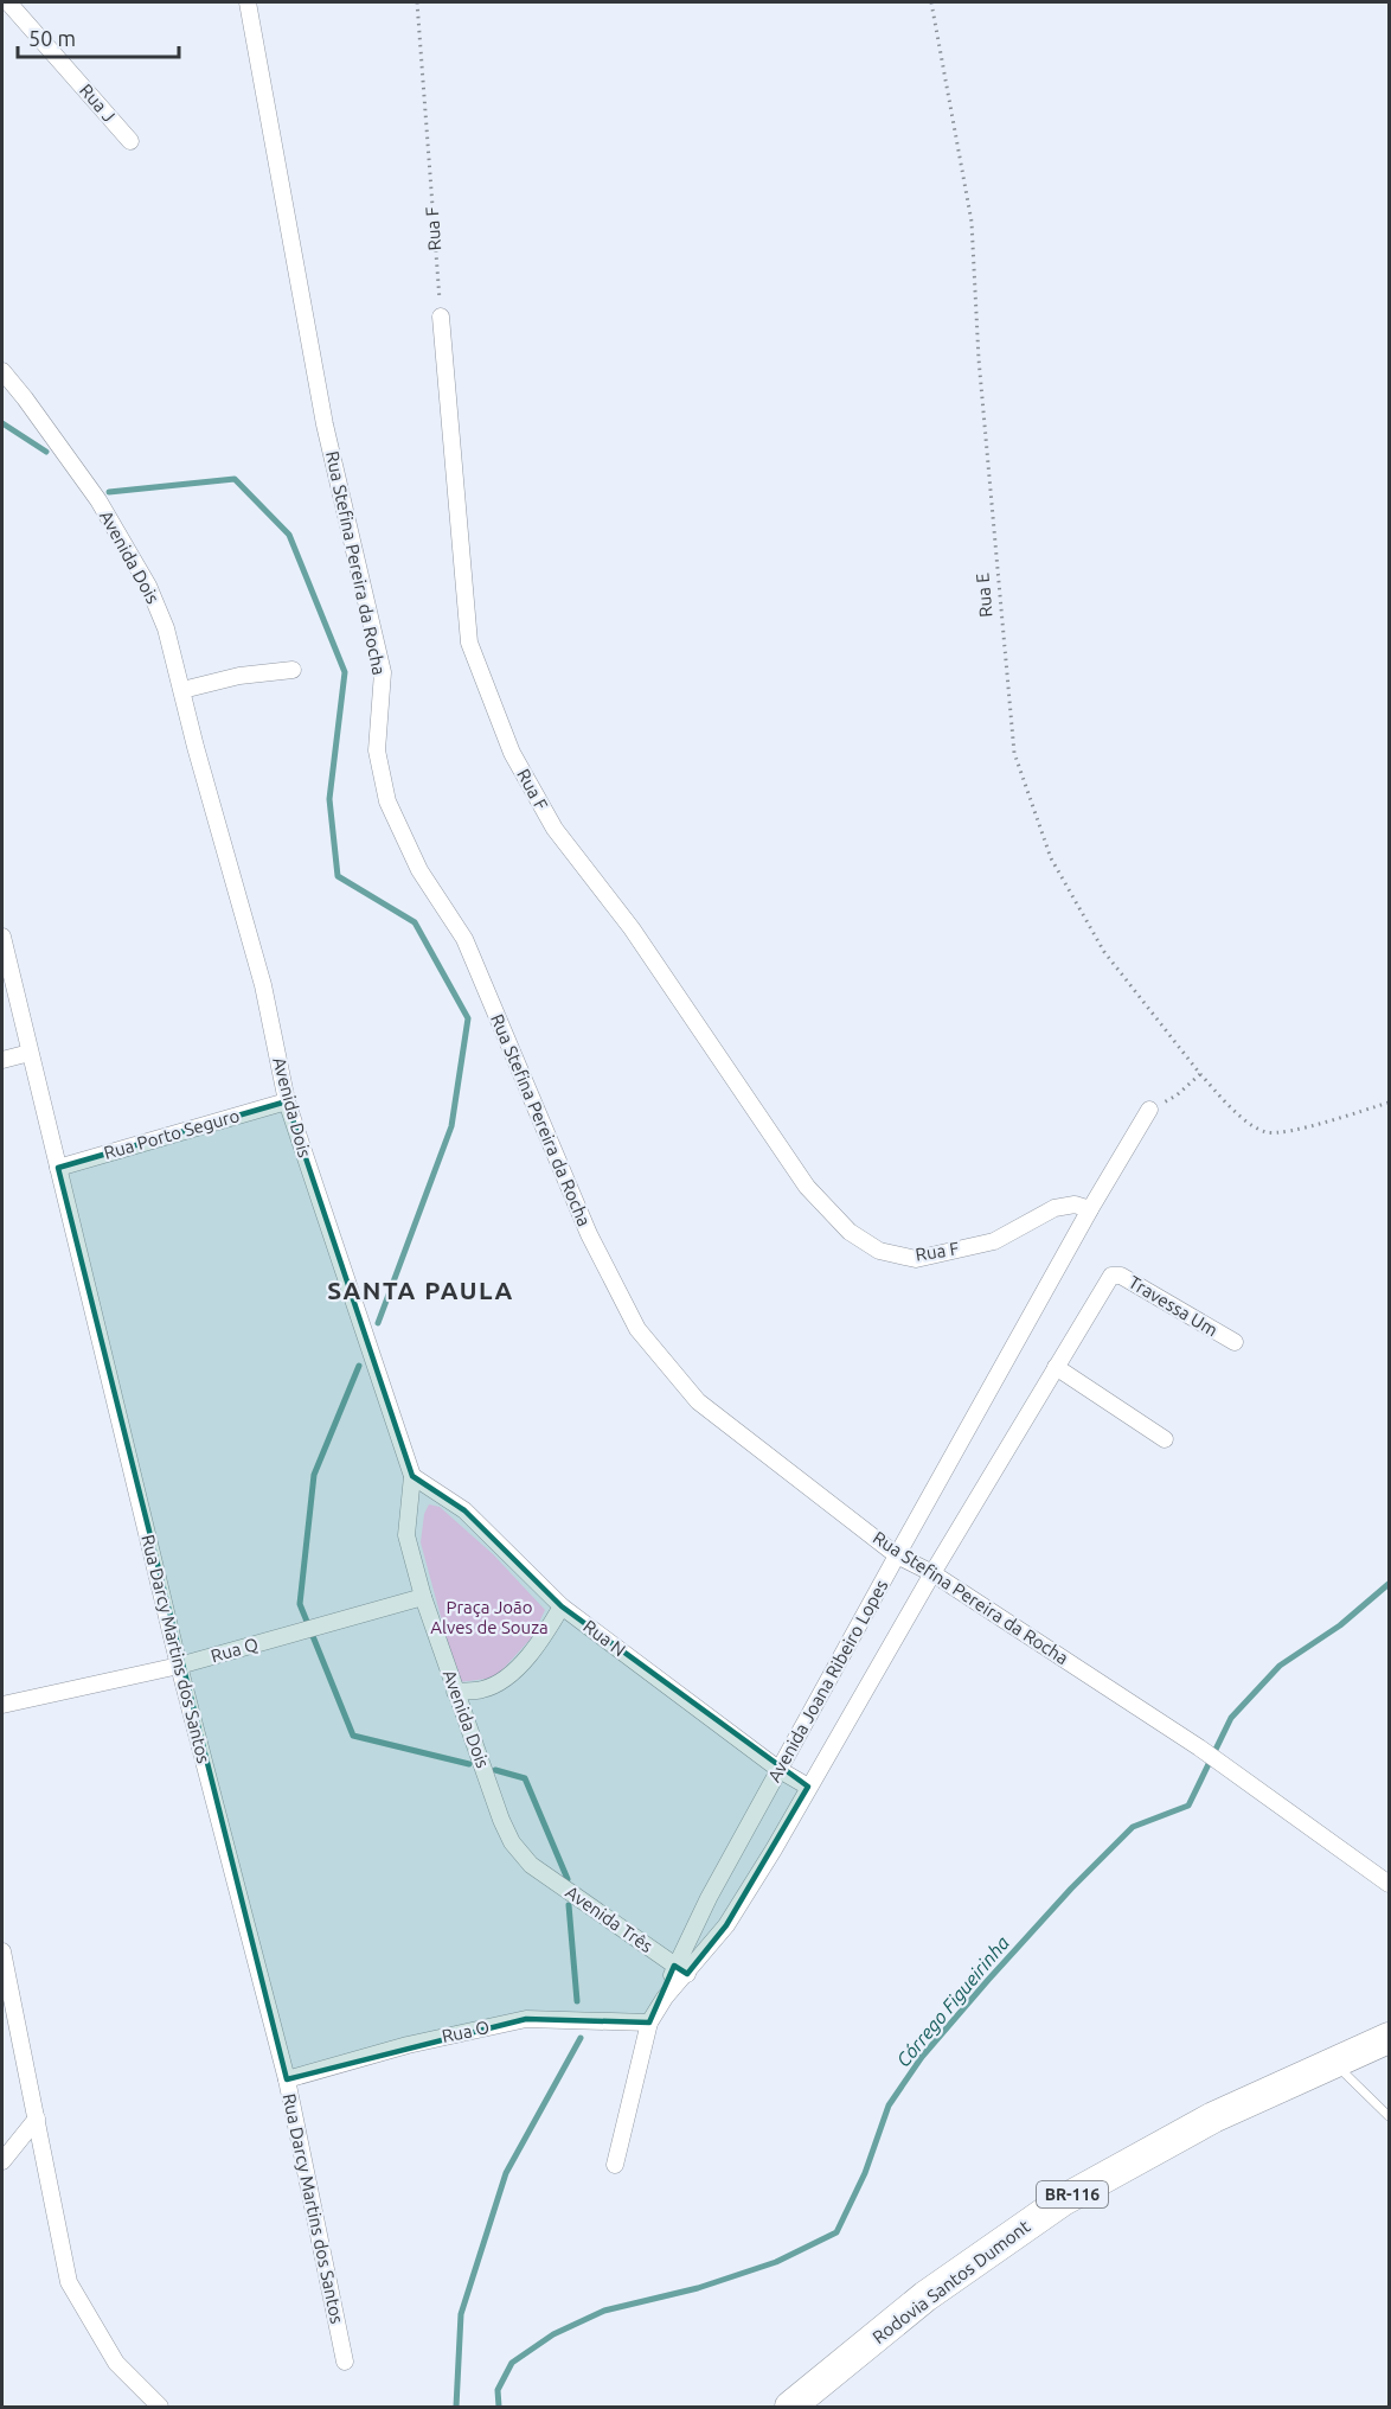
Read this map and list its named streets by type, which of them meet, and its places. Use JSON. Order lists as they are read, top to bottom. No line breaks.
{"streets":{"highway":["BR-116","Rodovia Santos Dumont"],"street":["Rua J","Rua F","Avenida Dois","Rua Stefina Pereira da Rocha","Rua Porto Seguro","Travessa Um","Rua N","Rua Darcy Martins dos Santos","Rua Q","Avenida Joana Ribeiro Lopes","Avenida Três","Rua O"],"path":["Rua E"]},"crossings":[["Rua F","Avenida Joana Ribeiro Lopes"],["Avenida Dois","Rua Porto Seguro"],["Avenida Dois","Rua N"],["Avenida Dois","Rua Q"],["Avenida Dois","Avenida Três"],["Rua Stefina Pereira da Rocha","Avenida Joana Ribeiro Lopes"],["Rua Porto Seguro","Rua Darcy Martins dos Santos"],["Travessa Um","Avenida Joana Ribeiro Lopes"],["Rua N","Avenida Joana Ribeiro Lopes"],["Rua Darcy Martins dos Santos","Rua Q"],["Rua Darcy Martins dos Santos","Rua O"],["Avenida Joana Ribeiro Lopes","Avenida Três"],["Avenida Joana Ribeiro Lopes","Rua O"]],"districts":["SANTA PAULA"],"water":["Córrego Figueirinha"],"parks":["Praça João Alves de Souza"],"scale_bar":"50 m"}
